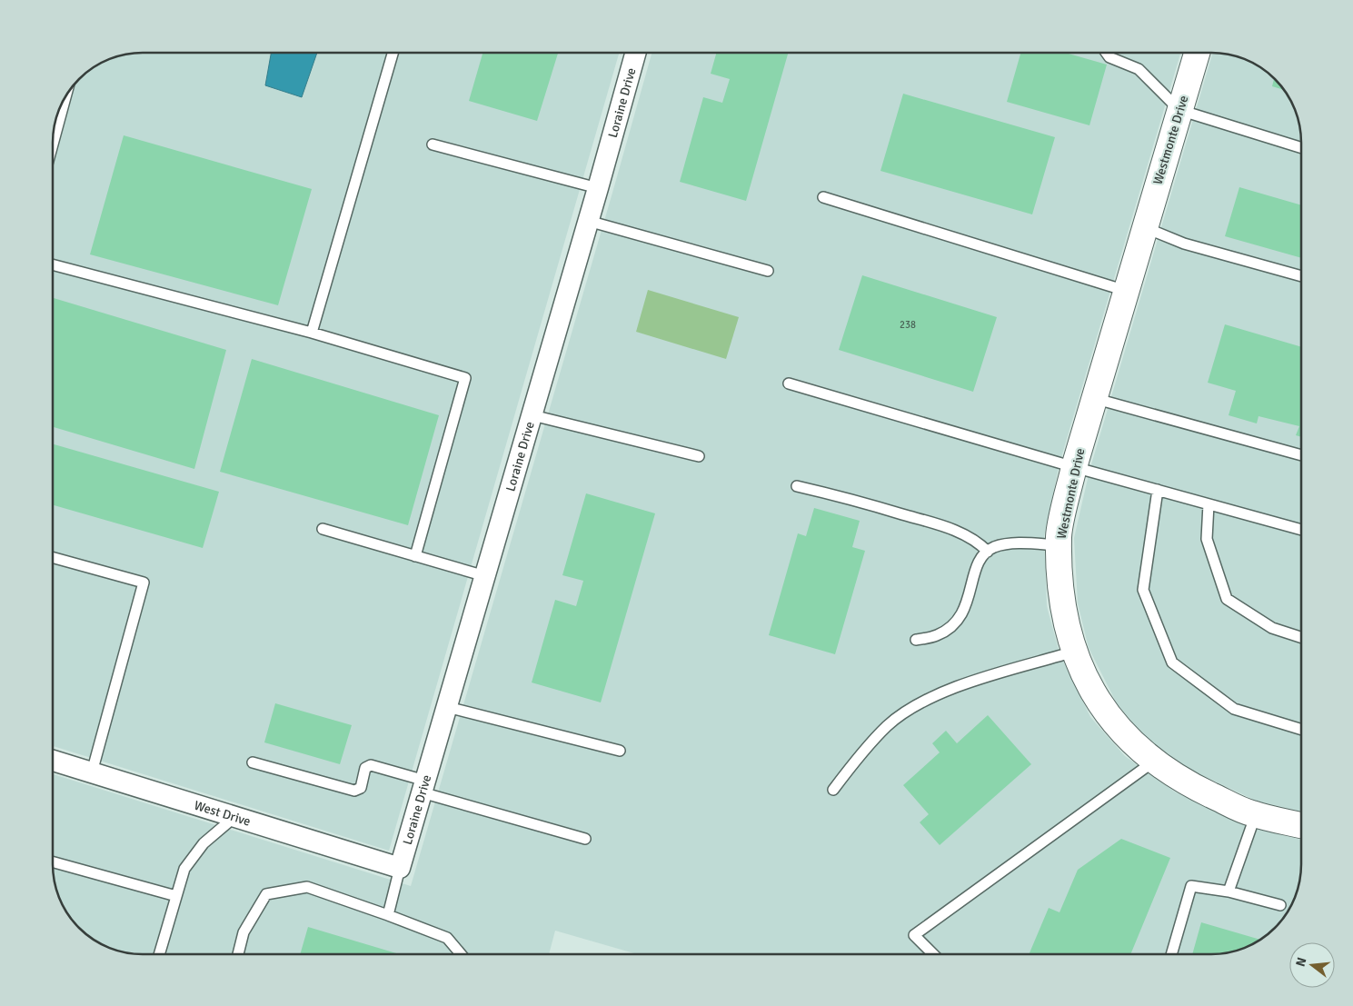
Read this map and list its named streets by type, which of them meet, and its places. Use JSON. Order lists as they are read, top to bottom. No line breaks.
{"streets":{"street":["Loraine Drive","Westmonte Drive","West Drive"]},"crossings":[["Loraine Drive","West Drive"]],"house_numbers":["238"],"north":"left"}
